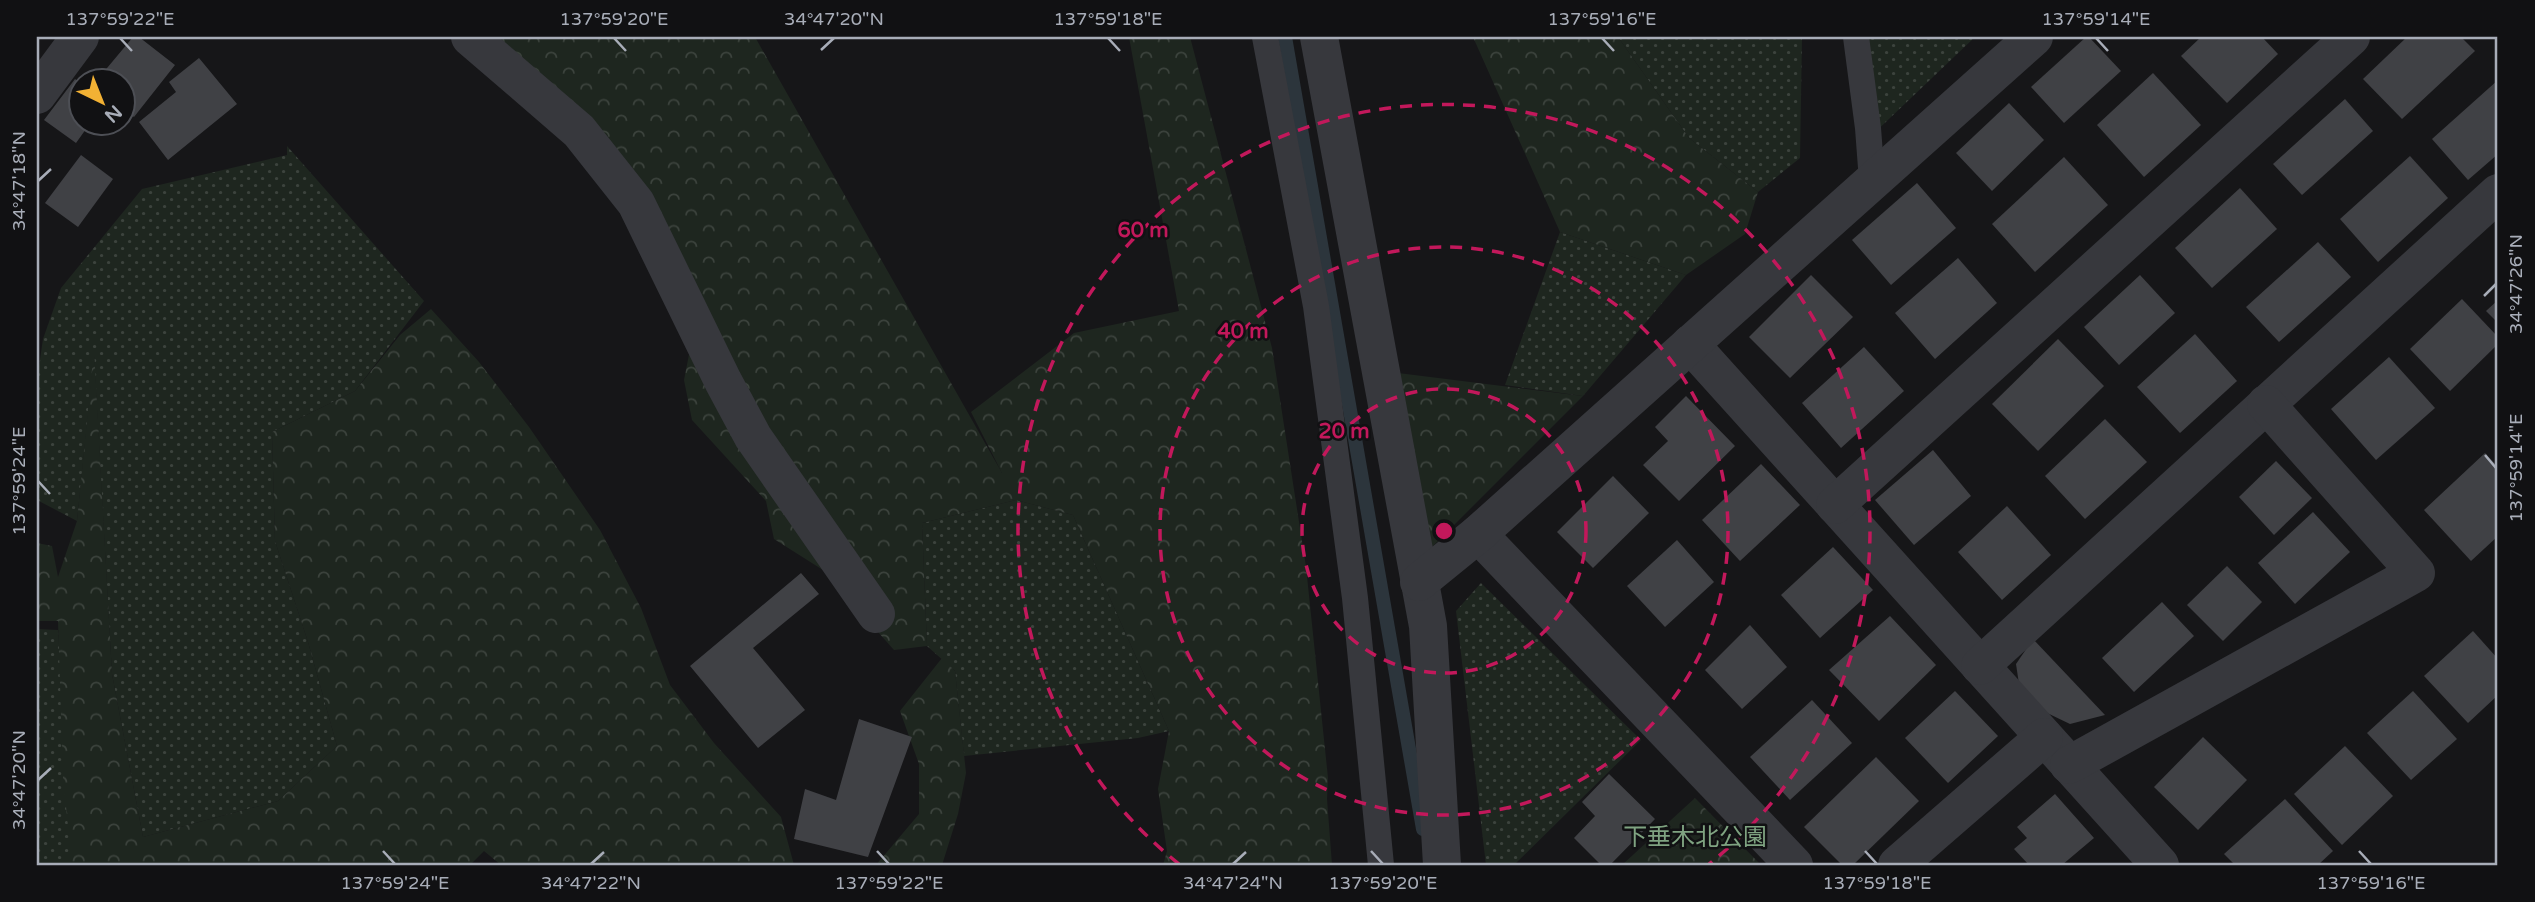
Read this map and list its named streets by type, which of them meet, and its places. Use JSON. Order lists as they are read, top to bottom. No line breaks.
{"parks":["下垂木北公園"],"north":"bottom right","coordinates":["137°59'22\"E","137°59'20\"E","34°47'20\"N","137°59'18\"E","137°59'16\"E","137°59'14\"E","34°47'18\"N","34°47'26\"N","137°59'24\"E","34°47'22\"N","34°47'24\"N"],"rings":["60 m","40 m","20 m"]}
